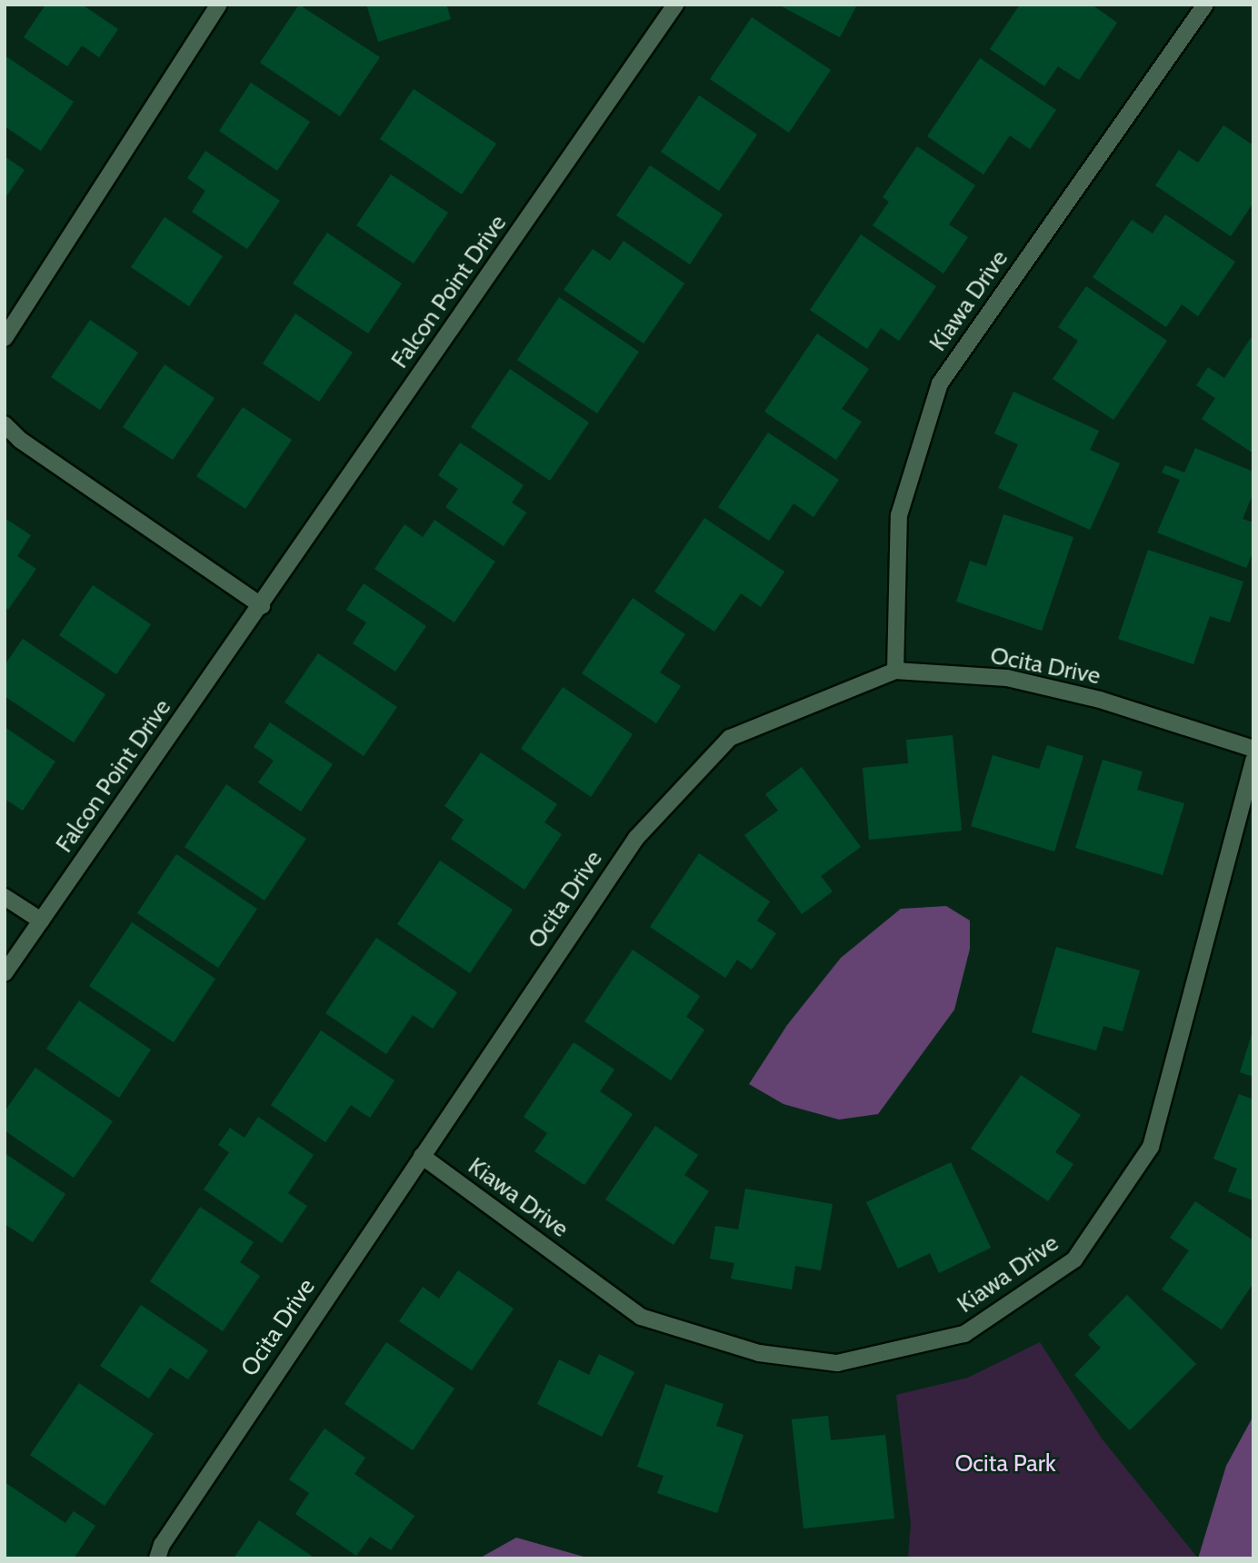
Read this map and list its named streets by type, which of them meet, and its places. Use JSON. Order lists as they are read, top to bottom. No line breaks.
{"streets":{"street":["Falcon Point Drive","Kiawa Drive","Ocita Drive"]},"crossings":[["Kiawa Drive","Ocita Drive"]],"parks":["Ocita Park"]}
